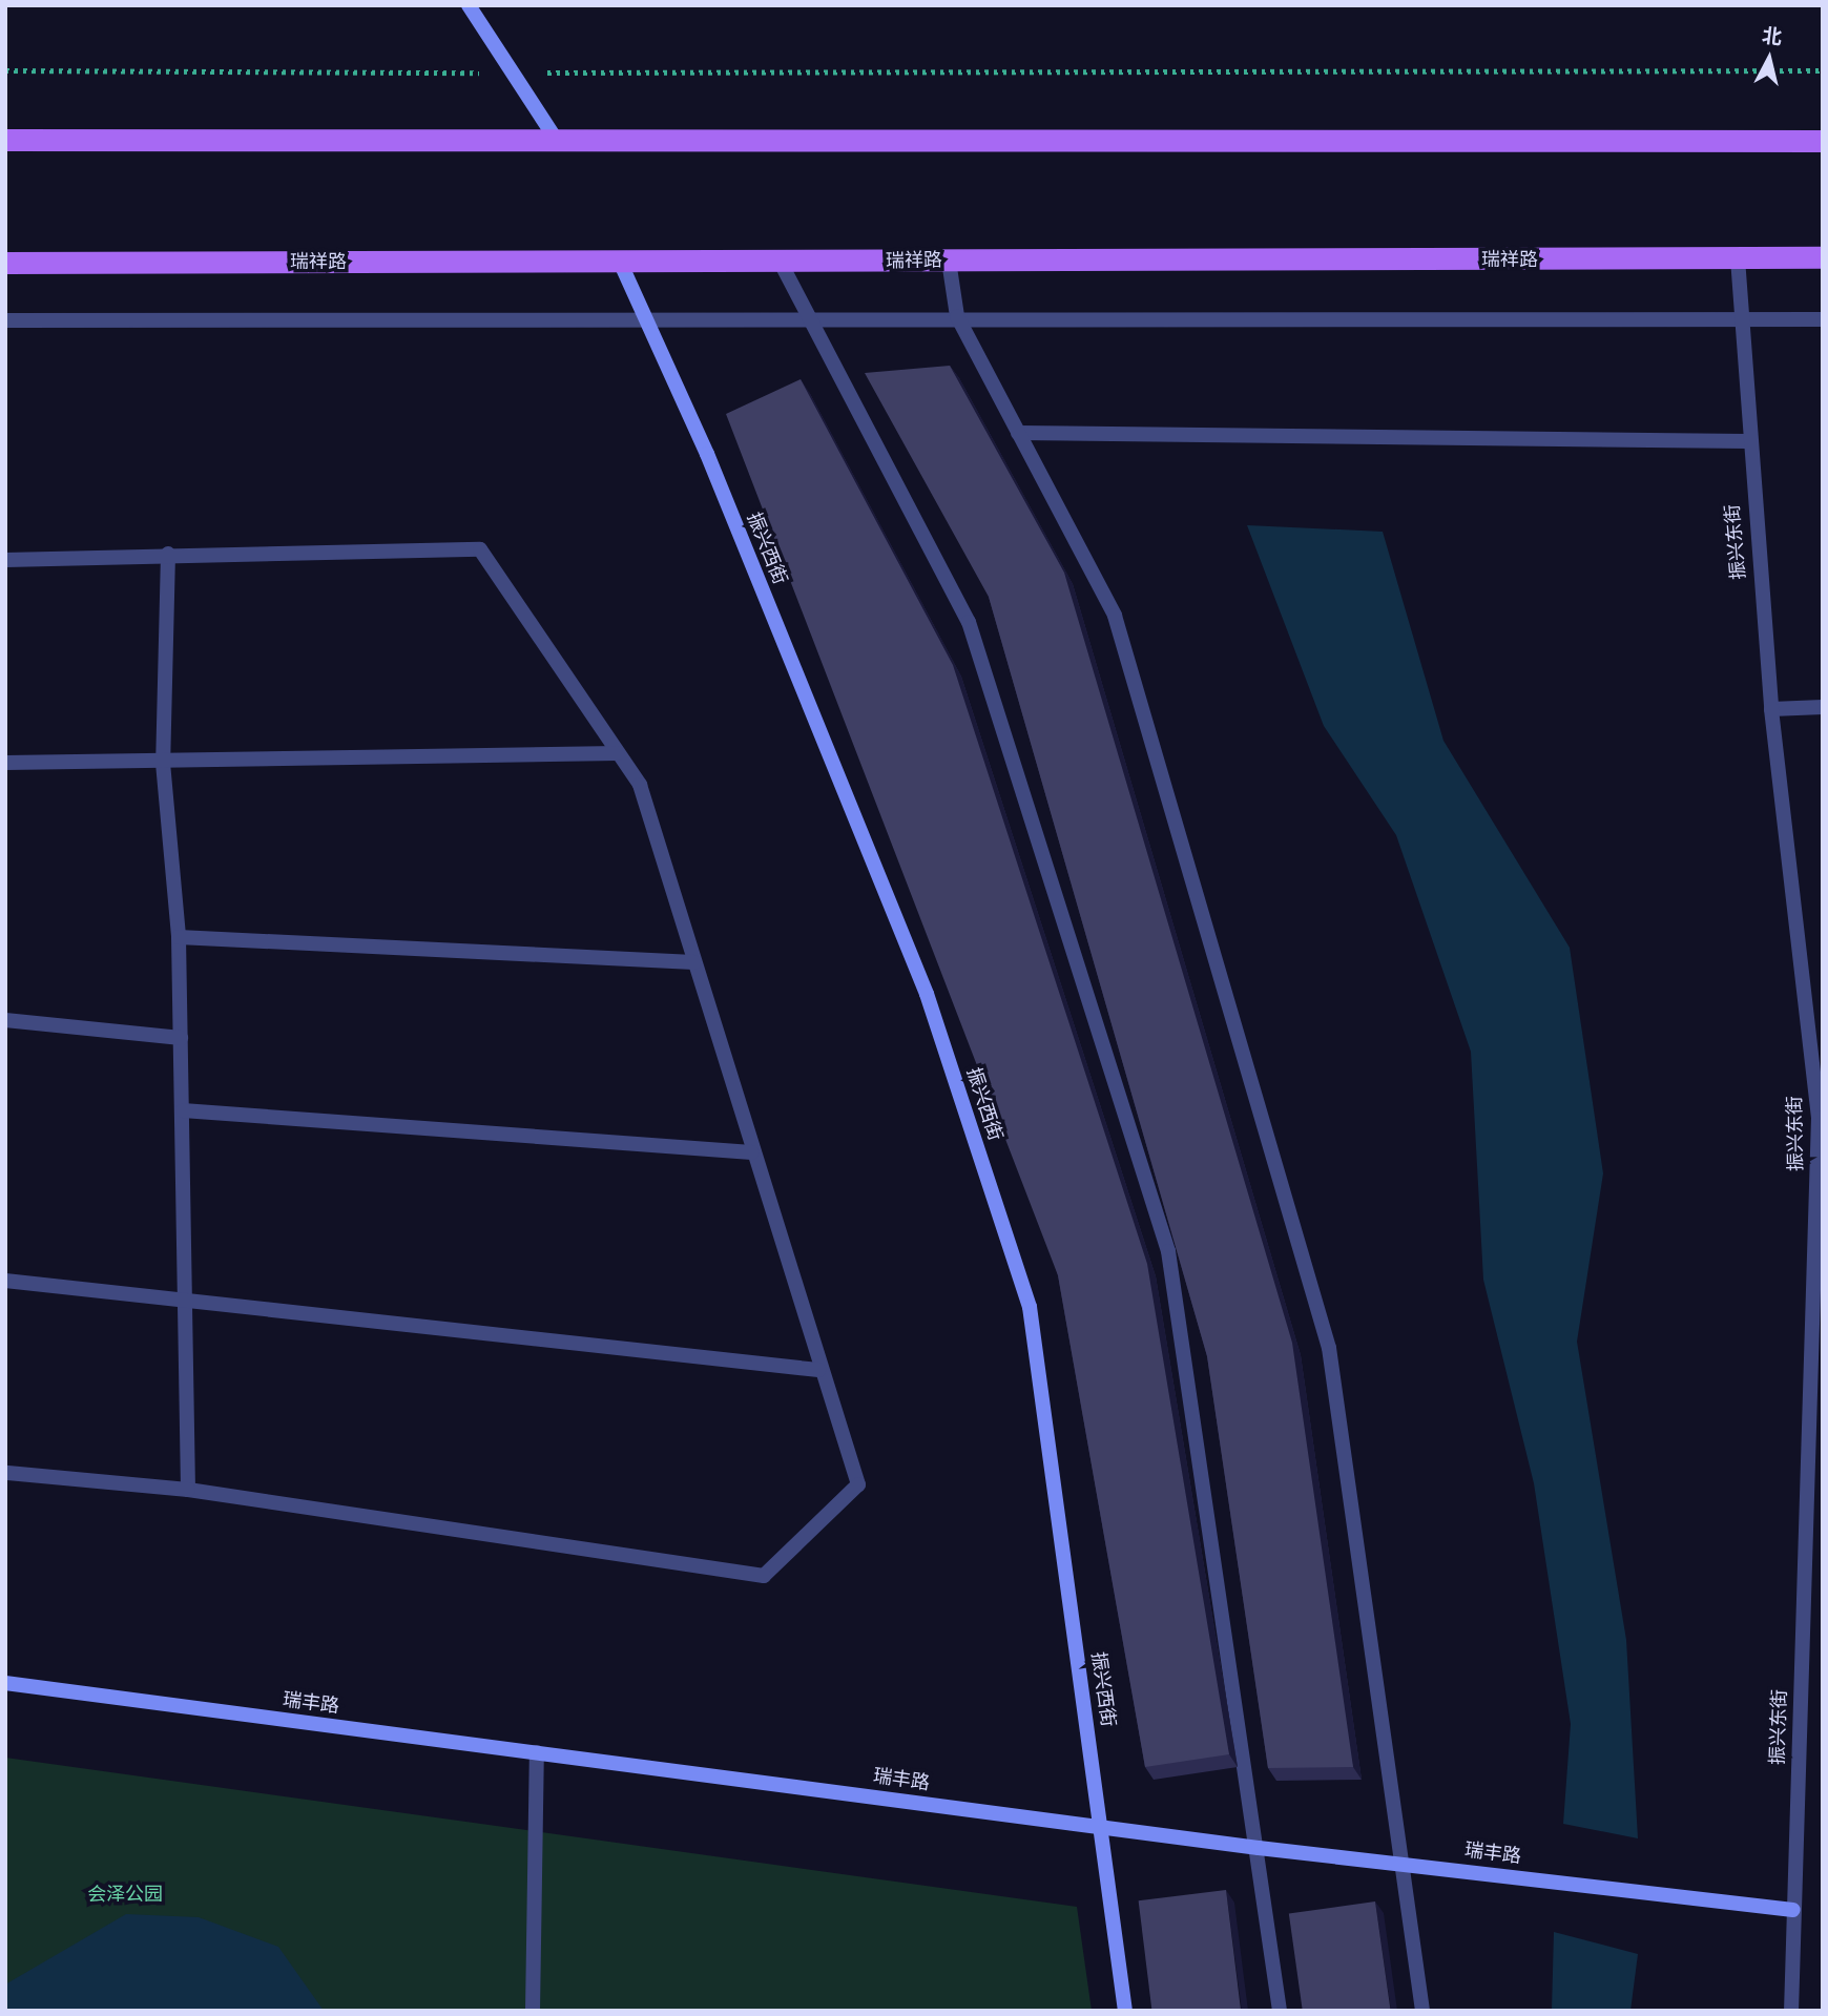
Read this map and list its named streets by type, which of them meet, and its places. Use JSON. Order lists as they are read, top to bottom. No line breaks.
{"streets":{"main road":["瑞祥路"],"street":["振兴东街","振兴西街","瑞丰路"]},"crossings":[["瑞祥路","振兴东街"],["瑞祥路","振兴西街"],["振兴东街","瑞丰路"],["振兴西街","瑞丰路"]],"parks":["会泽公园"],"north":"top"}
